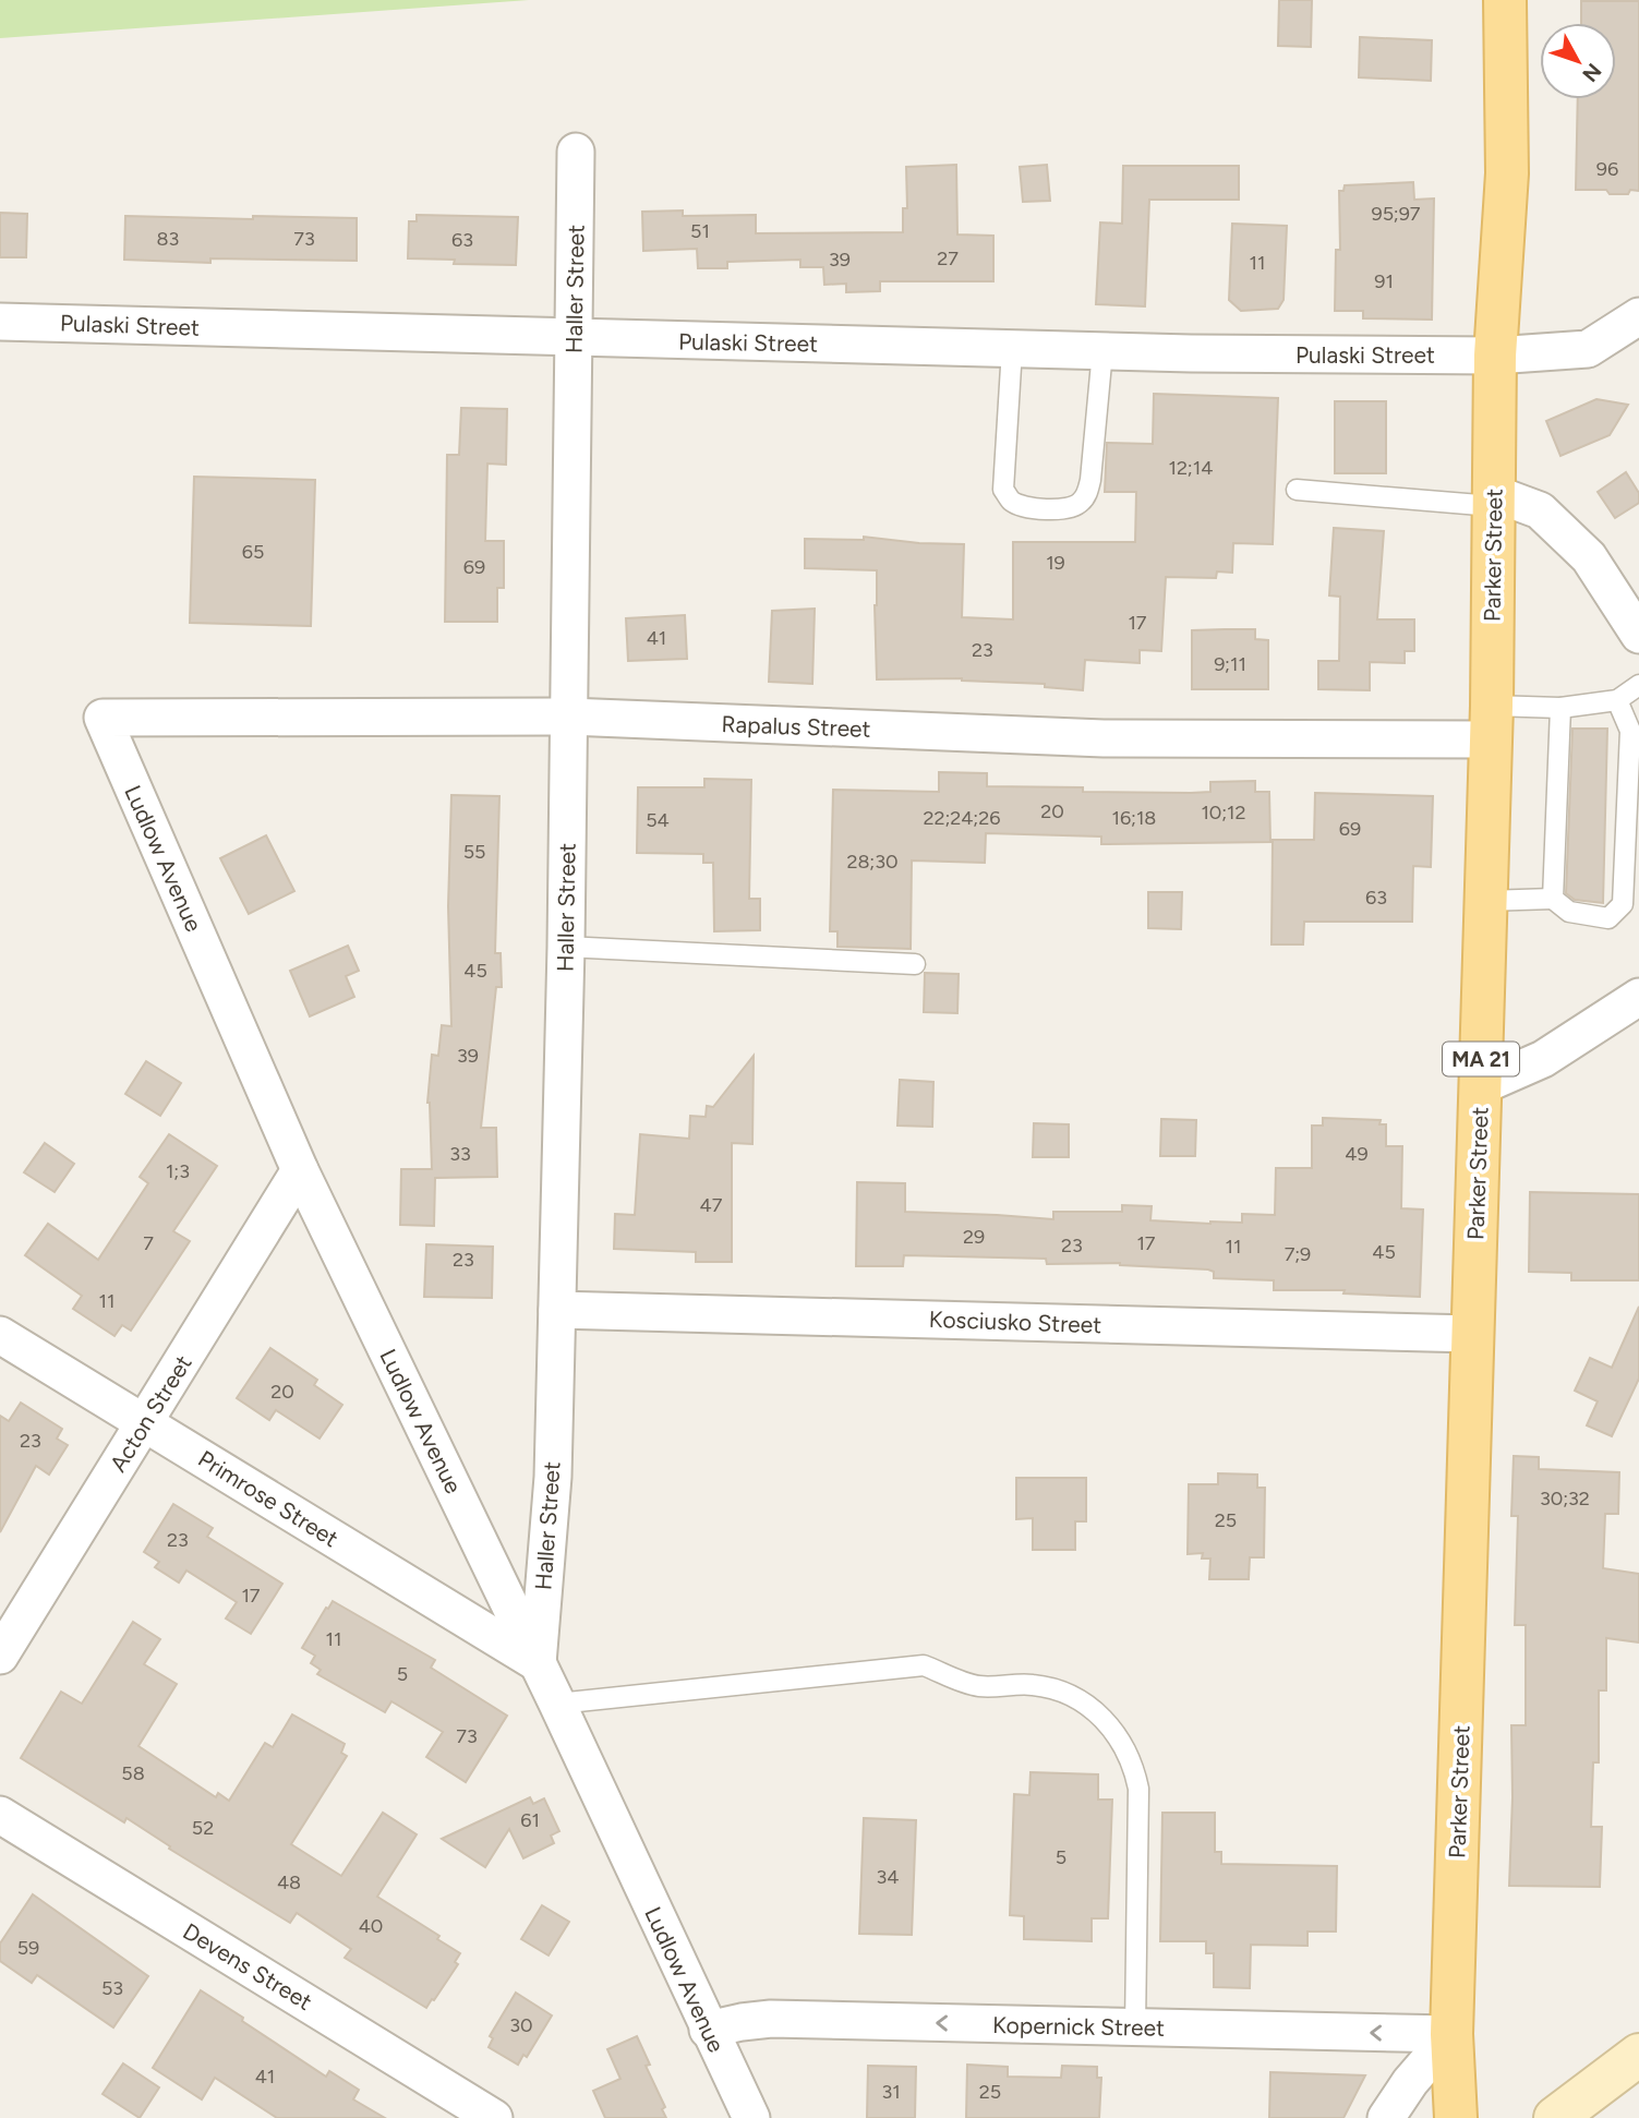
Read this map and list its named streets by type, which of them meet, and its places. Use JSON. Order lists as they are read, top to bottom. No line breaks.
{"streets":{"main road":["Parker Street","MA 21"],"street":["Haller Street","Pulaski Street","Rapalus Street","Ludlow Avenue","Kosciusko Street","Acton Street","Primrose Street","Devens Street","Kopernick Street"]},"crossings":[["Haller Street","Pulaski Street"],["Haller Street","Rapalus Street"],["Haller Street","Ludlow Avenue"],["Haller Street","Kosciusko Street"],["Haller Street","Primrose Street"],["Pulaski Street","Parker Street"],["Parker Street","Rapalus Street"],["Parker Street","Kosciusko Street"],["Parker Street","Kopernick Street"],["Rapalus Street","Ludlow Avenue"],["Ludlow Avenue","Acton Street"],["Ludlow Avenue","Primrose Street"],["Ludlow Avenue","Kopernick Street"],["Acton Street","Primrose Street"]],"one_way":["Kopernick Street"],"house_numbers":["96","95;97","51","83","73","63","27","39","11","91","12;14","65","19","69","17","41","23","9;11","20","10;12","22;24;26","16;18","54","69","55","28;30","63","45","39","33","49","1;3","47","29","7","17","23","11","45","7;9","23","11","20","23","30;32","25","23","17","11","5","73","58","61","52","5","34","48","40","59","53","30","41","31","25"],"north":"bottom right"}
